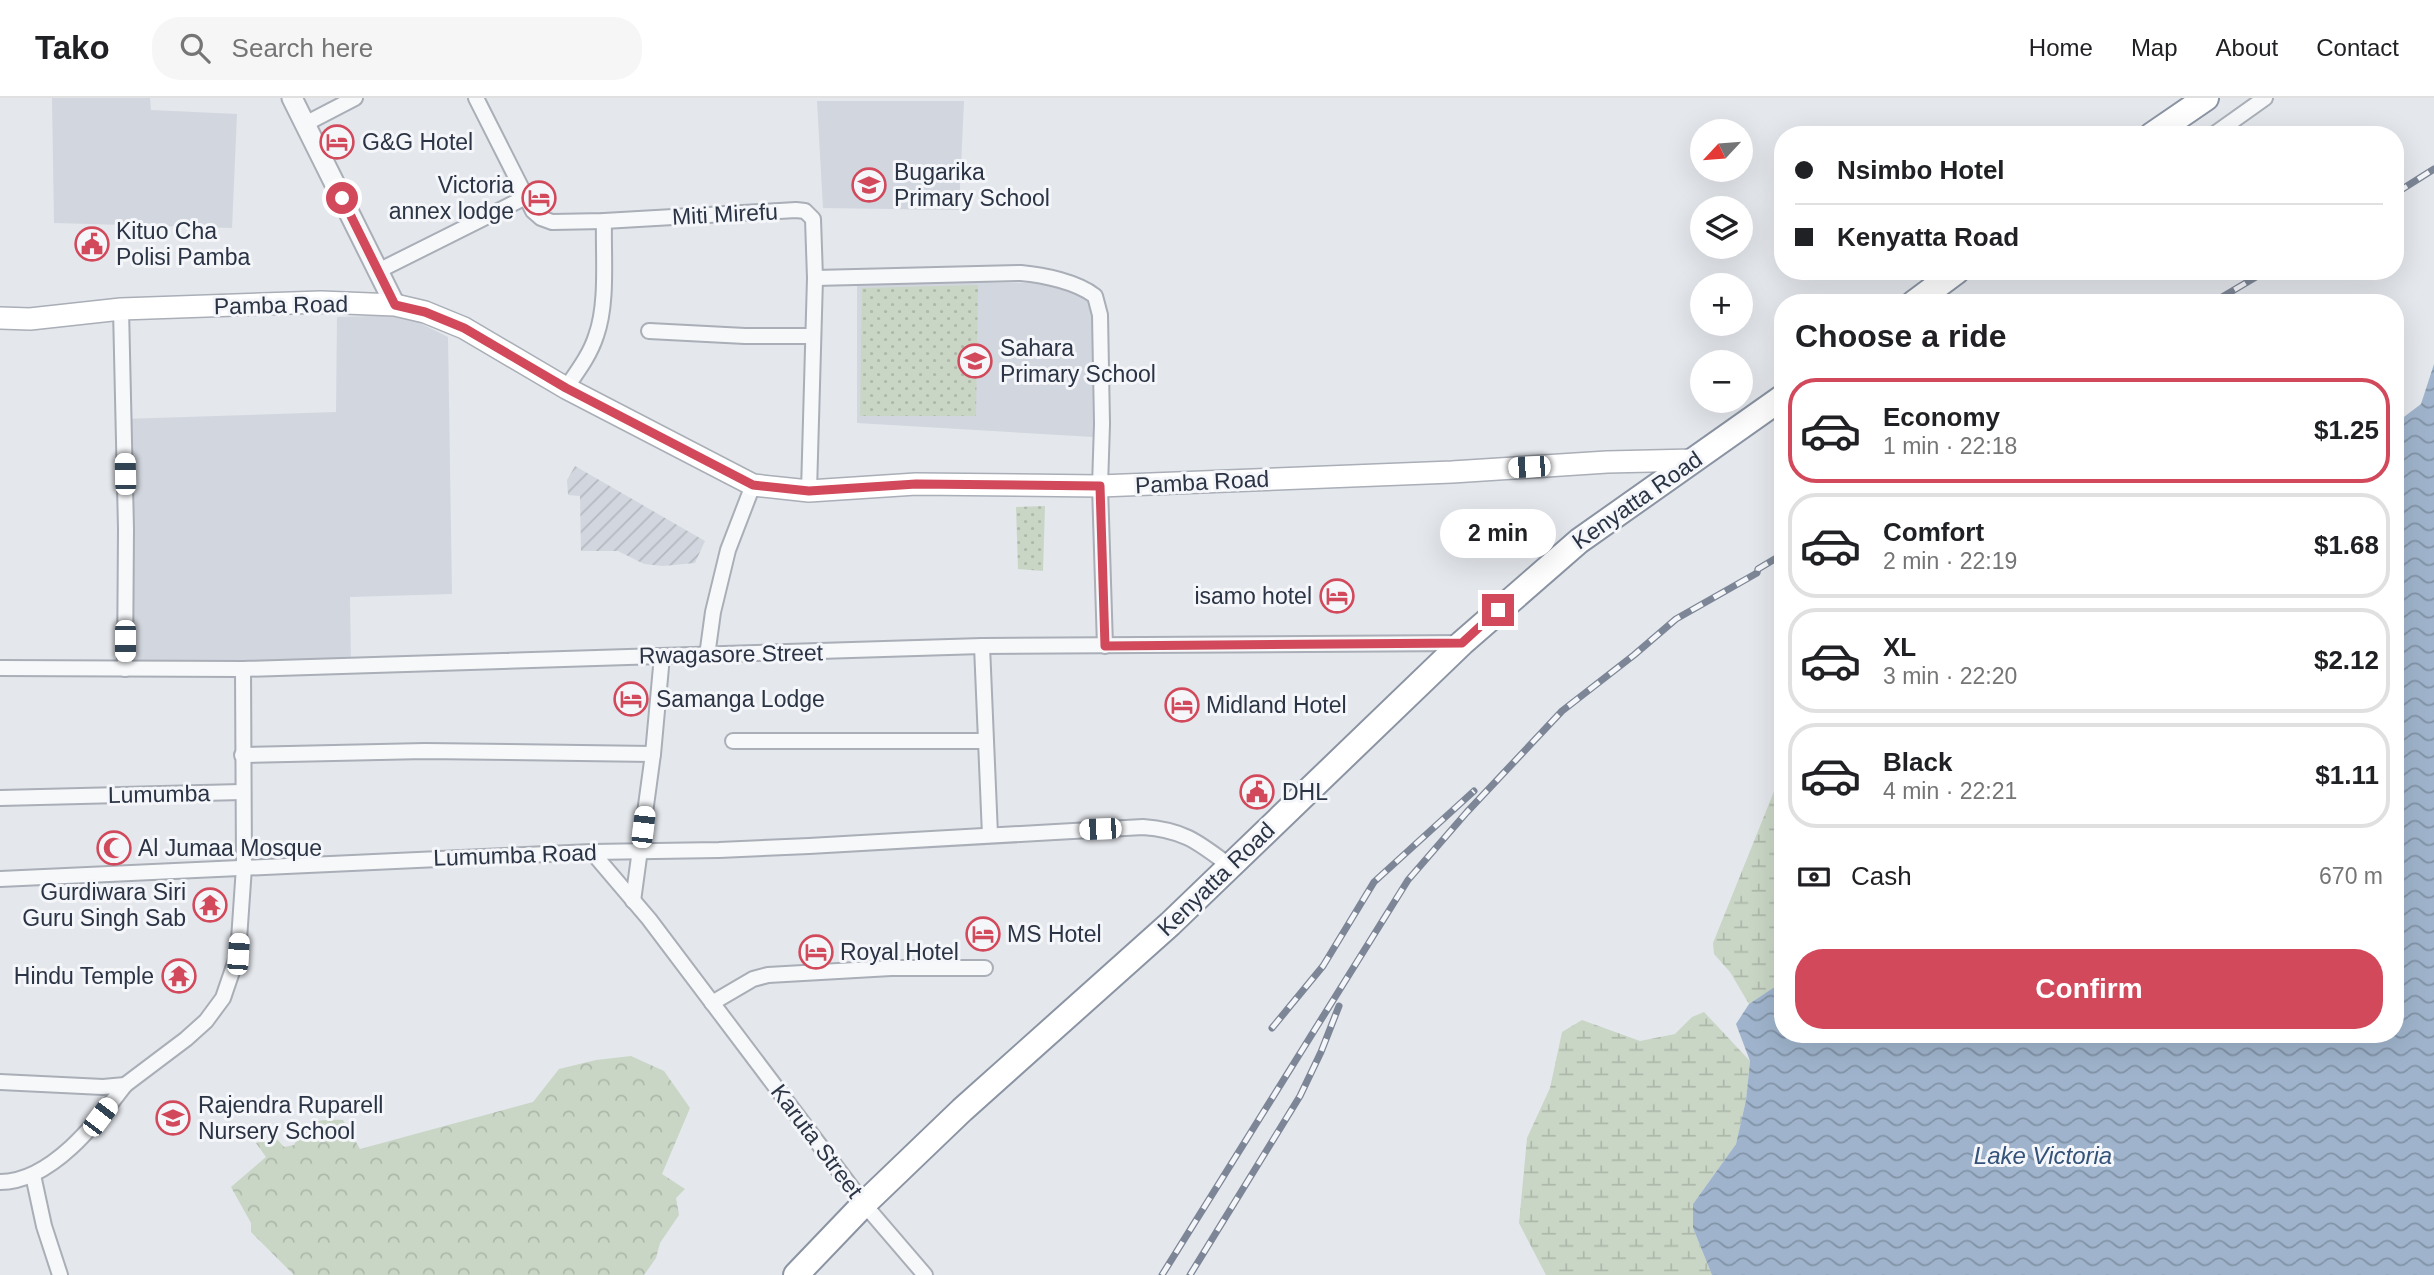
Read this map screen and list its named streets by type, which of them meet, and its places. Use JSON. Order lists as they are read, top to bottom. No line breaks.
{"streets":{"highway":["Kenyatta Road"],"main road":["Pamba Road"],"street":["Miti Mirefu","Rwagasore Street","Lumumba","Lumumba Road","Karuta Street"]},"crossings":[["Miti Mirefu","Pamba Road"],["Pamba Road","Kenyatta Road"],["Kenyatta Road","Rwagasore Street"],["Kenyatta Road","Lumumba Road"],["Kenyatta Road","Karuta Street"],["Lumumba","Lumumba Road"],["Lumumba Road","Karuta Street"]],"water":["Lake Victoria"],"places":{"hotel":["G&G Hotel","Victoria annex lodge","isamo hotel","Samanga Lodge","Midland Hotel","MS Hotel","Royal Hotel"],"school or university":["Bugarika Primary School","Sahara Primary School","Rajendra Ruparell Nursery School"],"public building":["Kituo Cha Polisi Pamba","DHL"],"mosque":["Al Jumaa Mosque"],"temple":["Gurdiwara Siri Guru Singh Sab","Hindu Temple"]},"north":"bottom left","page":{"header":"Tako","search":"Search here","nav":["Home","Map","About","Contact"],"map_buttons":["+","−"],"banner":["Nsimbo Hotel","Kenyatta Road"],"heading":"Choose a ride","list":[{"name":"Economy","note":"1 min · 22:18","value":"$1.25"},{"name":"Comfort","note":"2 min · 22:19","value":"$1.68"},{"name":"XL","note":"3 min · 22:20","value":"$2.12"},{"name":"Black","note":"4 min · 22:21","value":"$1.11"}],"bubble":"2 min","pay":["Cash","670 m"],"buttons":"Confirm"}}
